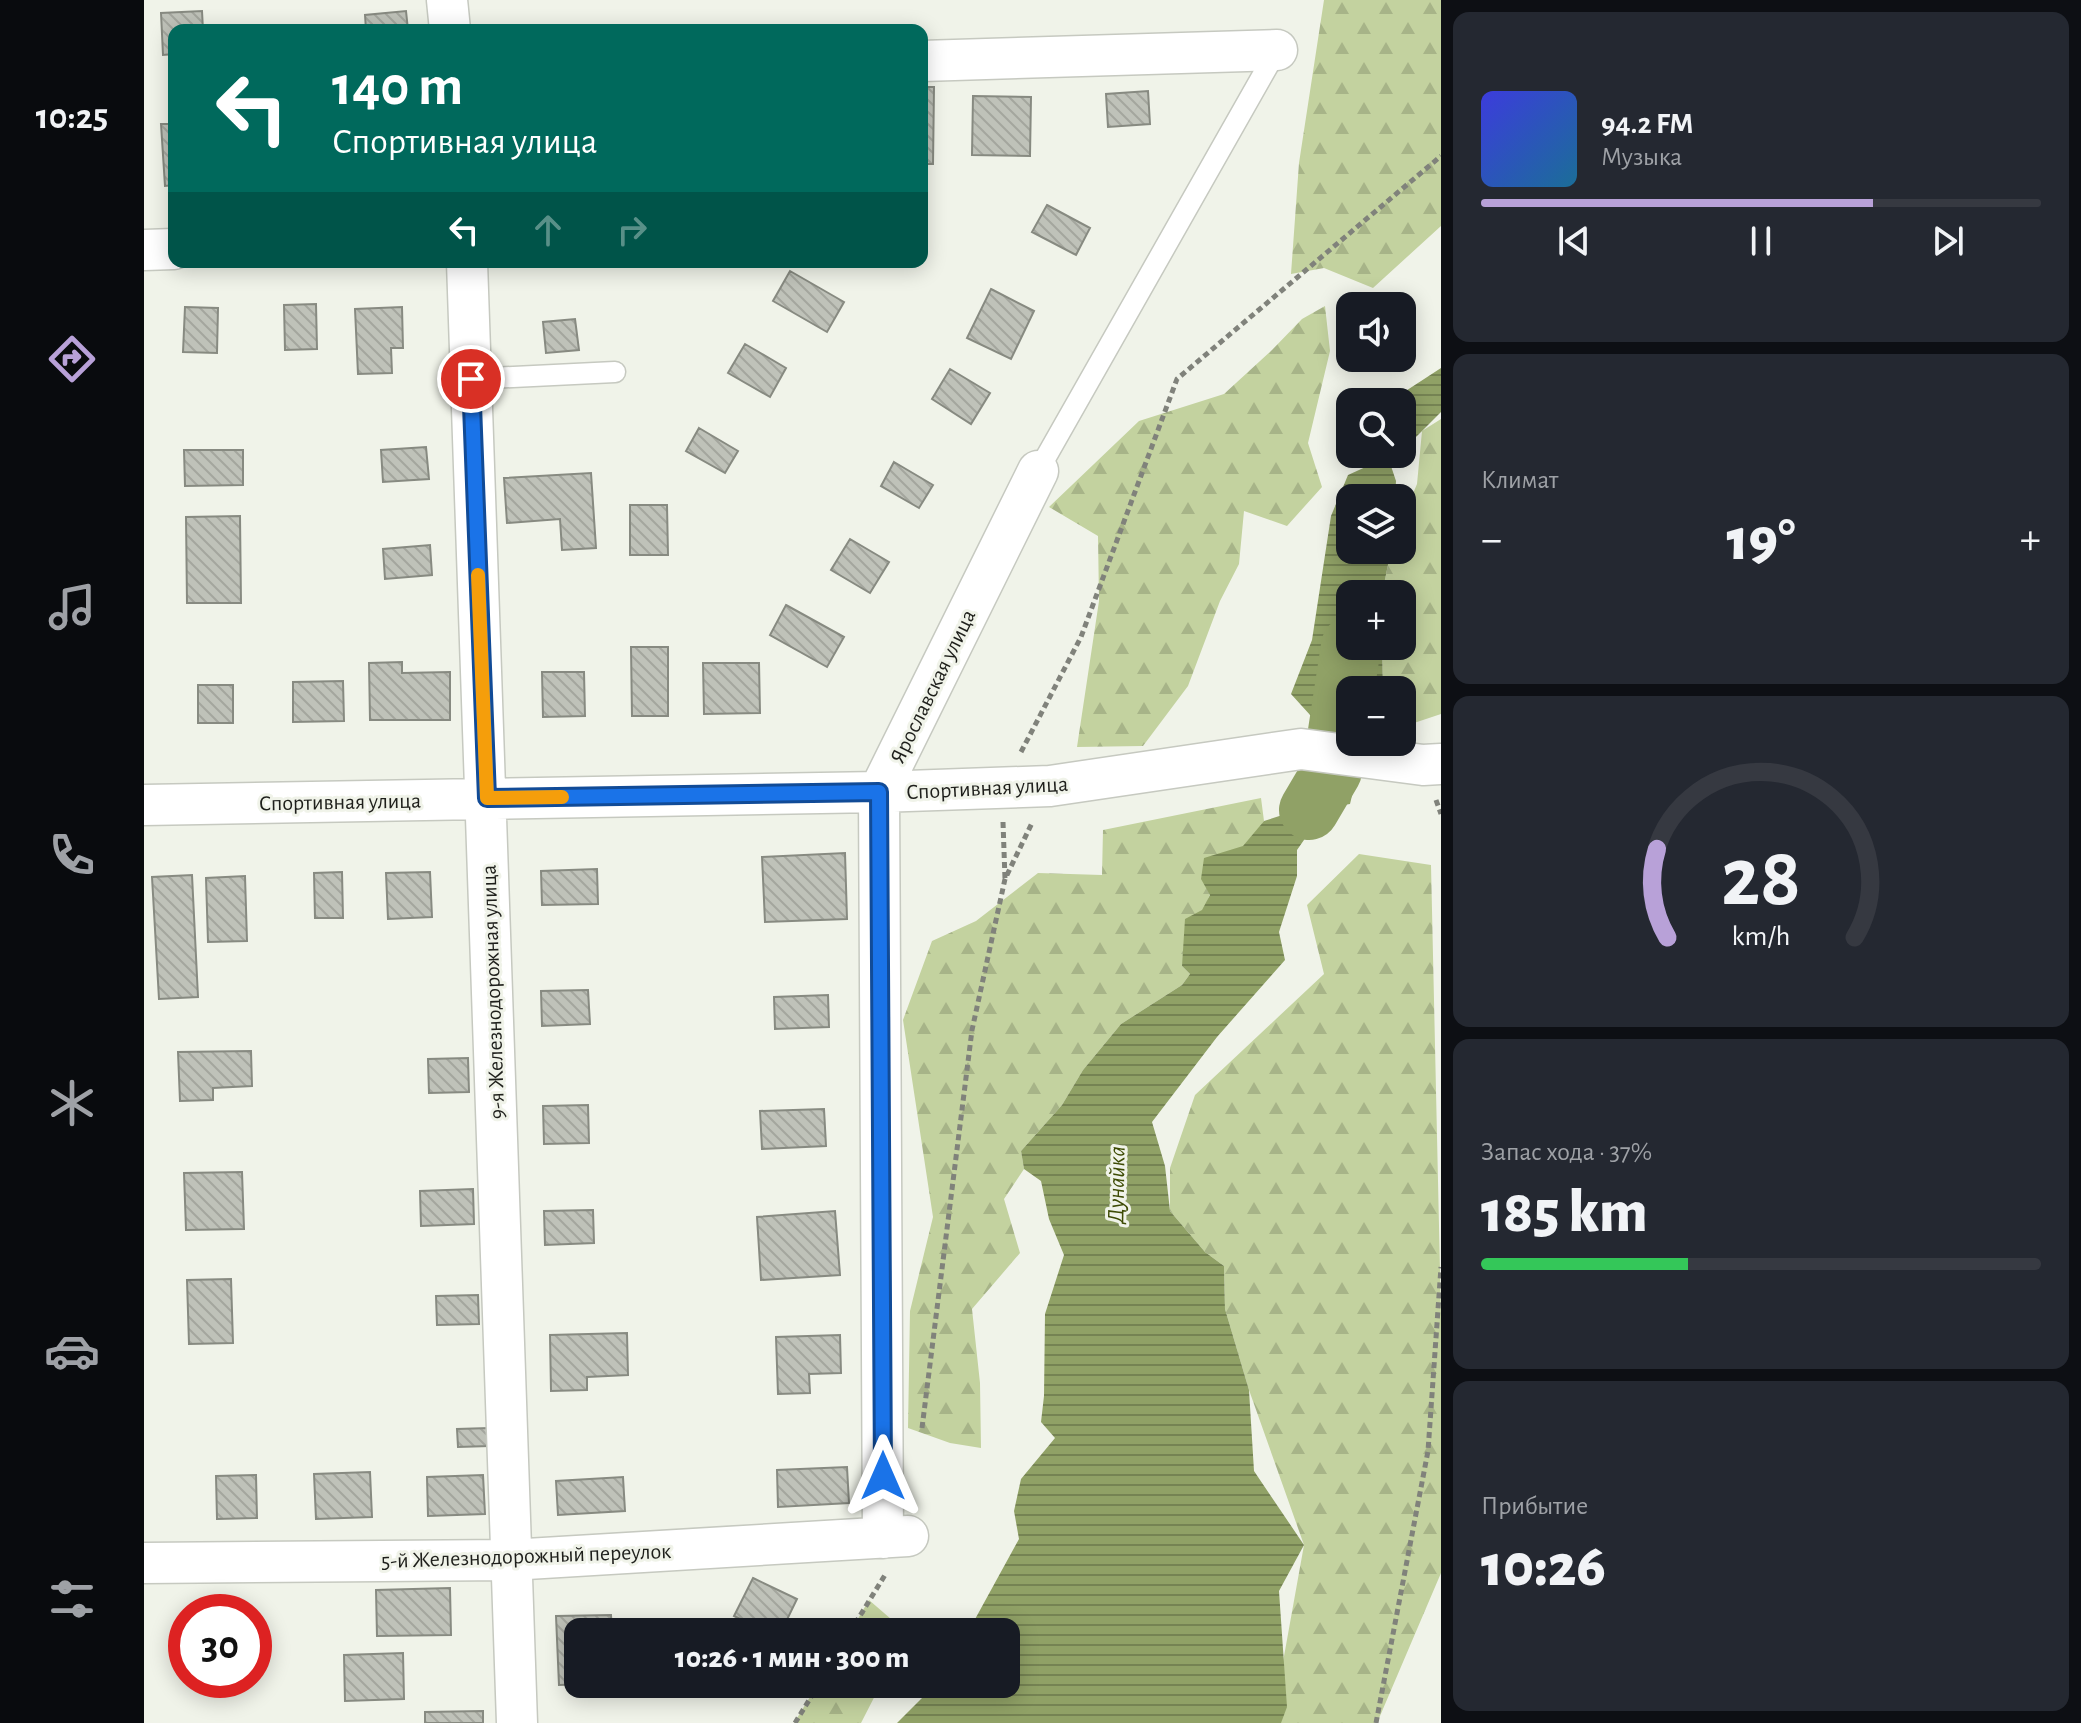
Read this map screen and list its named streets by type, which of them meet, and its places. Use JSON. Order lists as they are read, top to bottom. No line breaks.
{"streets":{"street":["Ярославская улица","Спортивная улица","9-я Железнодорожная улица","5-й Железнодорожный переулок"]},"crossings":[["Ярославская улица","Спортивная улица"],["Ярославская улица","5-й Железнодорожный переулок"],["Спортивная улица","9-я Железнодорожная улица"],["9-я Железнодорожная улица","5-й Железнодорожный переулок"]],"water":["Дунайка"],"page":{"tabs":"10:25","turn":["140 m","Спортивная улица"],"song":["94.2 FM","Музыка"],"map_buttons":["+","−"],"tile":["Климат",["Запас хода · 37%","185 km"],["Прибытие","10:26"]],"heat":["−","19°","+"],"limit":"30","trip":"10:26 · 1 мин · 300 m","gauge":["28","km/h"]}}
